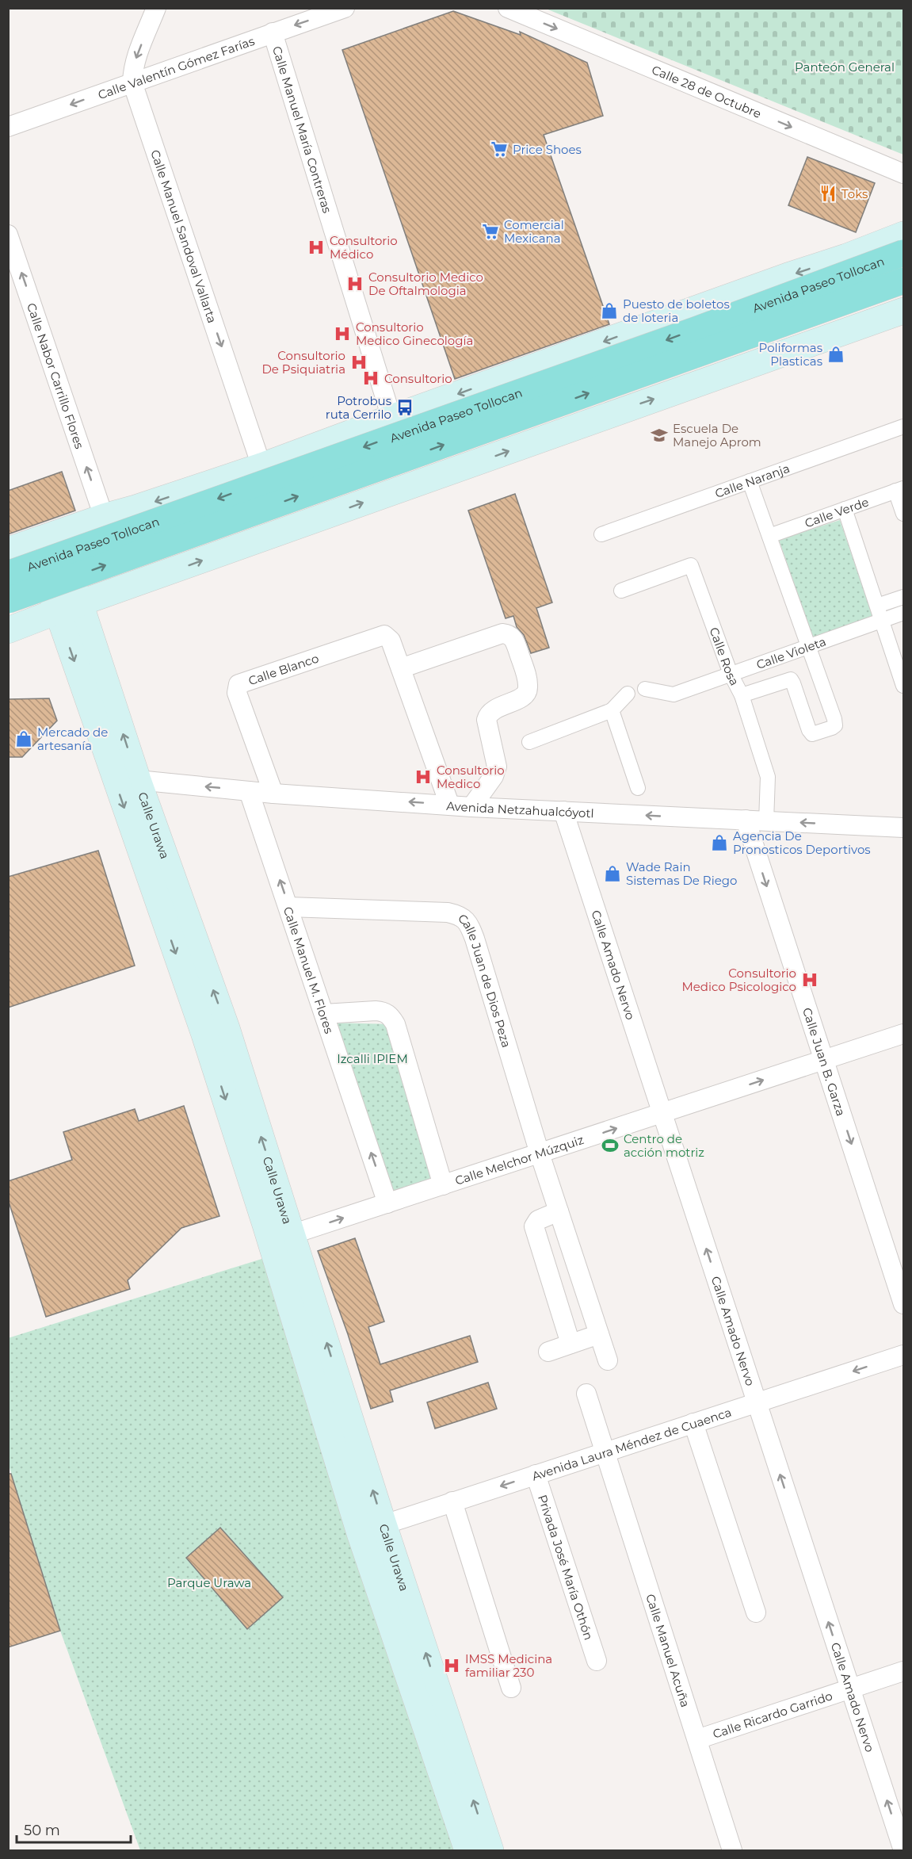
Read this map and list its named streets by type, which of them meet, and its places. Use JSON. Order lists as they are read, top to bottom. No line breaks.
{"streets":{"highway":["Avenida Paseo Tollocan"],"main road":["Calle Urawa"],"street":["Calle Valentín Gómez Farías","Calle 28 de Octubre","Calle Manuel María Contreras","Calle Manuel Sandoval Vallarta","Calle Nabor Carrillo Flores","Calle Naranja","Calle Verde","Calle Violeta","Calle Rosa","Calle Blanco","Avenida Netzahualcóyotl","Calle Amado Nervo","Calle Manuel M. Flores","Calle Juan de Dios Peza","Calle Juan B. Garza","Calle Melchor Múzquiz","Avenida Laura Méndez de Cuaenca","Privada José María Othón","Calle Manuel Acuña","Calle Ricardo Garrido"]},"crossings":[["Calle Valentín Gómez Farías","Calle Manuel María Contreras"],["Calle Valentín Gómez Farías","Calle Manuel Sandoval Vallarta"],["Calle Manuel María Contreras","Avenida Paseo Tollocan"],["Calle Manuel Sandoval Vallarta","Avenida Paseo Tollocan"],["Avenida Paseo Tollocan","Calle Nabor Carrillo Flores"],["Avenida Paseo Tollocan","Calle Urawa"],["Calle Violeta","Calle Rosa"],["Calle Rosa","Avenida Netzahualcóyotl"],["Calle Blanco","Avenida Netzahualcóyotl"],["Avenida Netzahualcóyotl","Calle Urawa"],["Avenida Netzahualcóyotl","Calle Amado Nervo"],["Avenida Netzahualcóyotl","Calle Manuel M. Flores"],["Avenida Netzahualcóyotl","Calle Juan B. Garza"],["Calle Urawa","Calle Melchor Múzquiz"],["Calle Urawa","Avenida Laura Méndez de Cuaenca"],["Calle Amado Nervo","Calle Melchor Múzquiz"],["Calle Amado Nervo","Avenida Laura Méndez de Cuaenca"],["Calle Amado Nervo","Calle Ricardo Garrido"],["Calle Manuel M. Flores","Calle Juan de Dios Peza"],["Calle Manuel M. Flores","Calle Melchor Múzquiz"],["Calle Juan de Dios Peza","Calle Melchor Múzquiz"],["Calle Juan B. Garza","Calle Melchor Múzquiz"],["Avenida Laura Méndez de Cuaenca","Privada José María Othón"],["Avenida Laura Méndez de Cuaenca","Calle Manuel Acuña"],["Calle Manuel Acuña","Calle Ricardo Garrido"]],"one_way":["Calle Valentín Gómez Farías","Calle 28 de Octubre","Calle Manuel Sandoval Vallarta","Calle Nabor Carrillo Flores","Avenida Netzahualcóyotl","Calle Amado Nervo","Calle Manuel M. Flores","Calle Juan B. Garza","Calle Melchor Múzquiz","Avenida Laura Méndez de Cuaenca"],"parks":["Panteón General","Izcalli IPIEM","Parque Urawa"],"places":{"supermarket":["Price Shoes","Comercial Mexicana"],"restaurant":["Toks"],"hospital":["Consultorio Médico","Consultorio Medico De Oftalmologia","Consultorio Medico Ginecología","Consultorio De Psiquiatria","Consultorio","Consultorio Medico","Consultorio Medico Psicologico","IMSS Medicina familiar 230"],"shop":["Puesto de boletos de loteria","Poliformas Plasticas","Mercado de artesanía","Agencia De Pronosticos Deportivos","Wade Rain Sistemas De Riego"],"bus stop":["Potrobus ruta Cerrilo"],"school or university":["Escuela De Manejo Aprom"],"sports":["Centro de acción motriz"]},"scale_bar":"50 m"}
